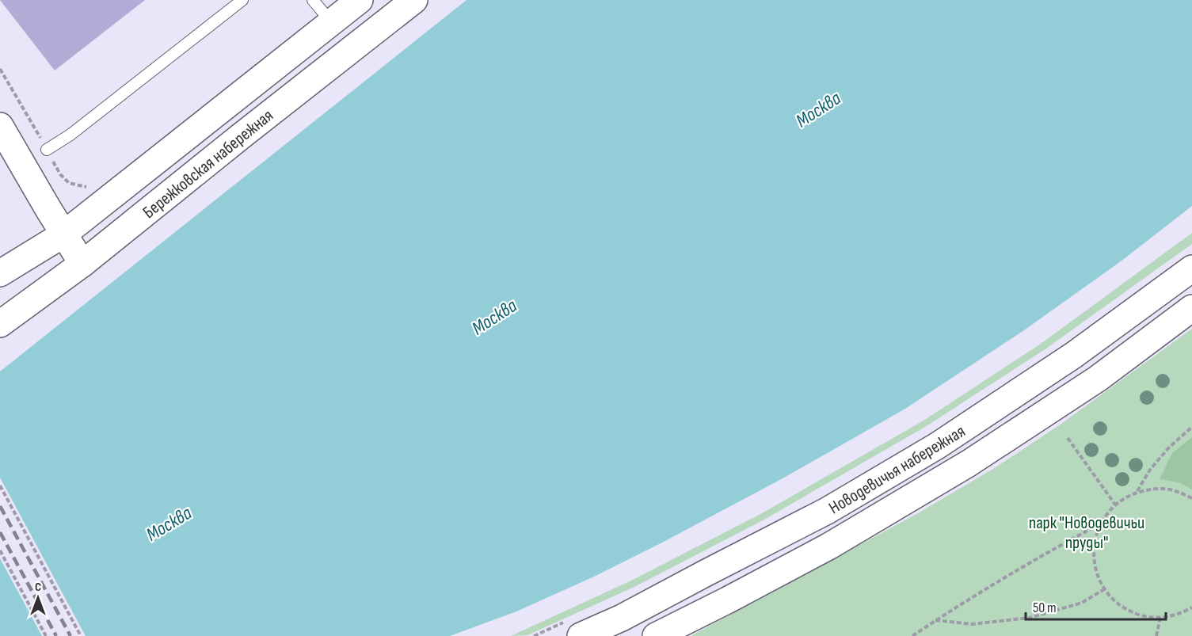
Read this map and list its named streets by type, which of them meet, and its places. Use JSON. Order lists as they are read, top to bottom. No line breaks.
{"streets":{"main road":["Бережковская набережная","Новодевичья набережная"]},"water":["Москва"],"parks":["парк \"Новодевичьи пруды\""],"scale_bar":"50 m","north":"top"}
